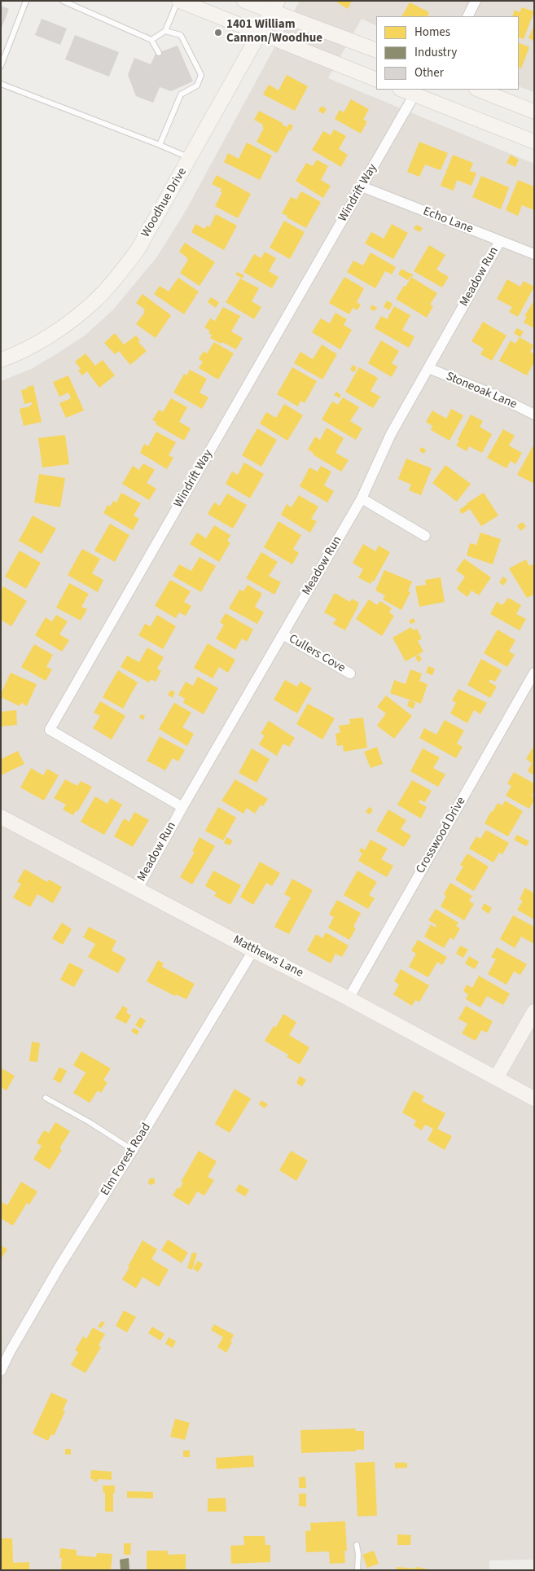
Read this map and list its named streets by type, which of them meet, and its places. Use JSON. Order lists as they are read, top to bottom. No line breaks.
{"streets":{"street":["Windrift Way","Woodhue Drive","Echo Lane","Meadow Run","Stoneoak Lane","Cullers Cove","Crosswood Drive","Matthews Lane","Elm Forest Road"]},"crossings":[["Windrift Way","Echo Lane"],["Windrift Way","Meadow Run"],["Echo Lane","Meadow Run"],["Meadow Run","Stoneoak Lane"],["Meadow Run","Cullers Cove"],["Meadow Run","Matthews Lane"],["Crosswood Drive","Matthews Lane"],["Matthews Lane","Elm Forest Road"]],"places":["1401 William Cannon/Woodhue"],"legend":["Homes","Industry","Other"]}
